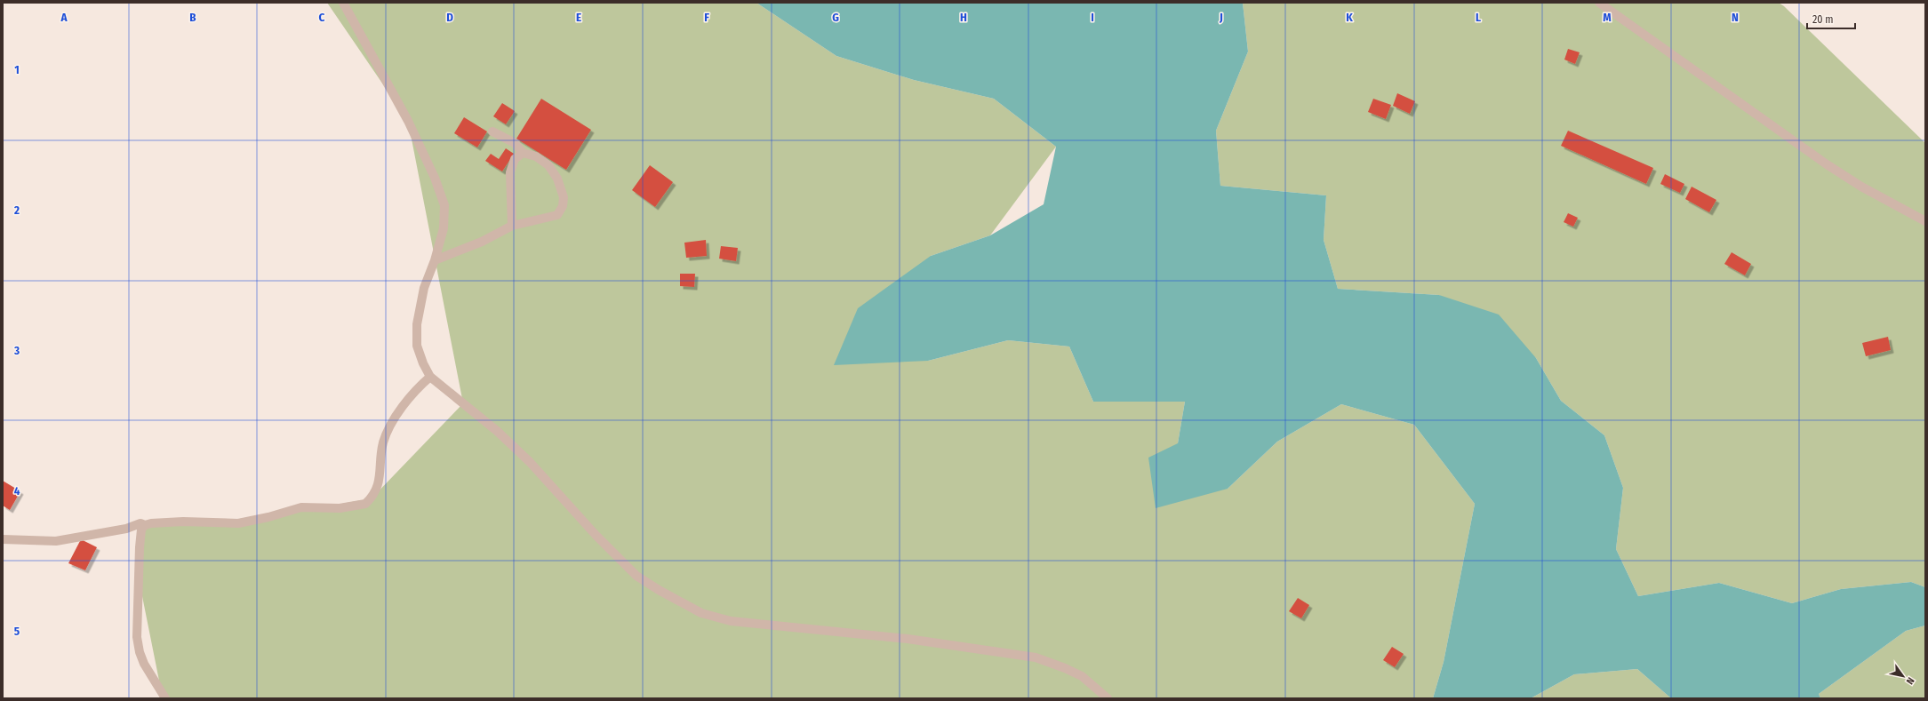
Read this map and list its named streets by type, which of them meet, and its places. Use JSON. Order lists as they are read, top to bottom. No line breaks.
{"scale_bar":"20 m","north":"bottom right","grid":{"columns":["A","B","C","D","E","F","G","H","I","J","K","L","M","N"],"rows":["1","2","3","4","5"]}}
